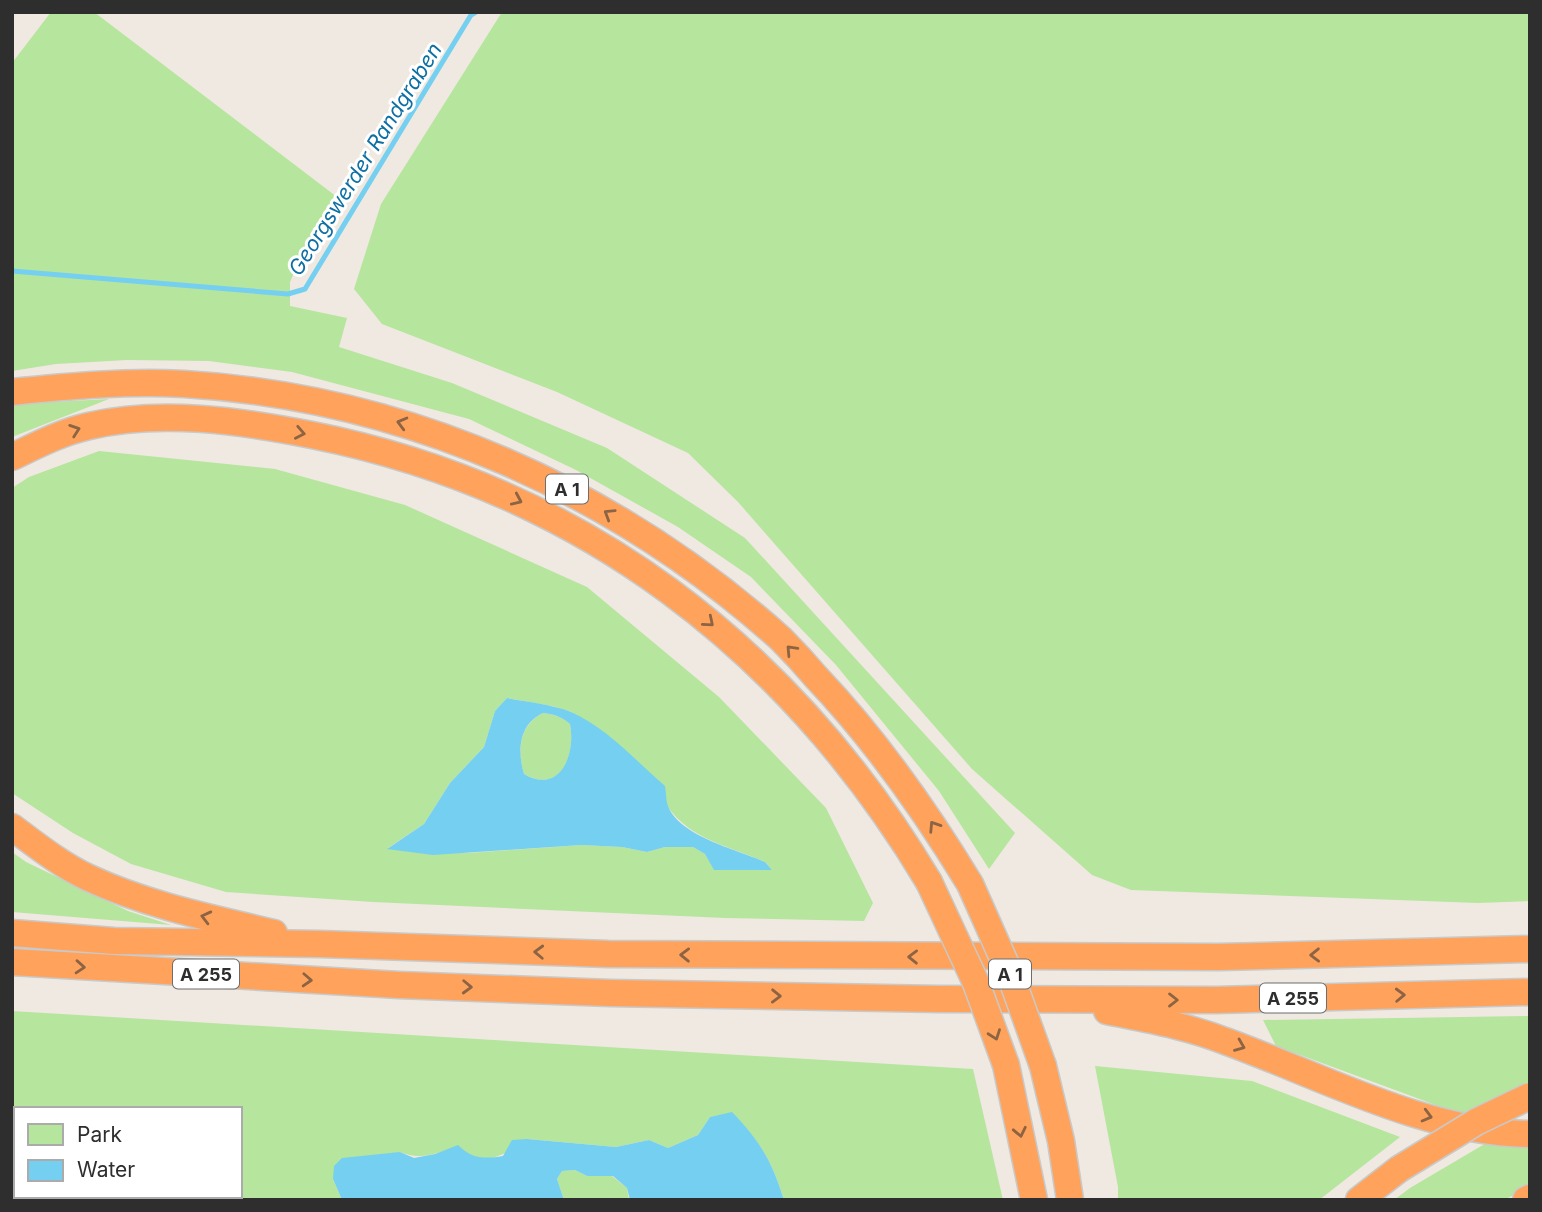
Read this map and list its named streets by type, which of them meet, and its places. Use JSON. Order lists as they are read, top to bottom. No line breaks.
{"streets":{"highway":["A 1","A 255"]},"water":["Georgswerder Randgraben"],"legend":["Park","Water"]}
